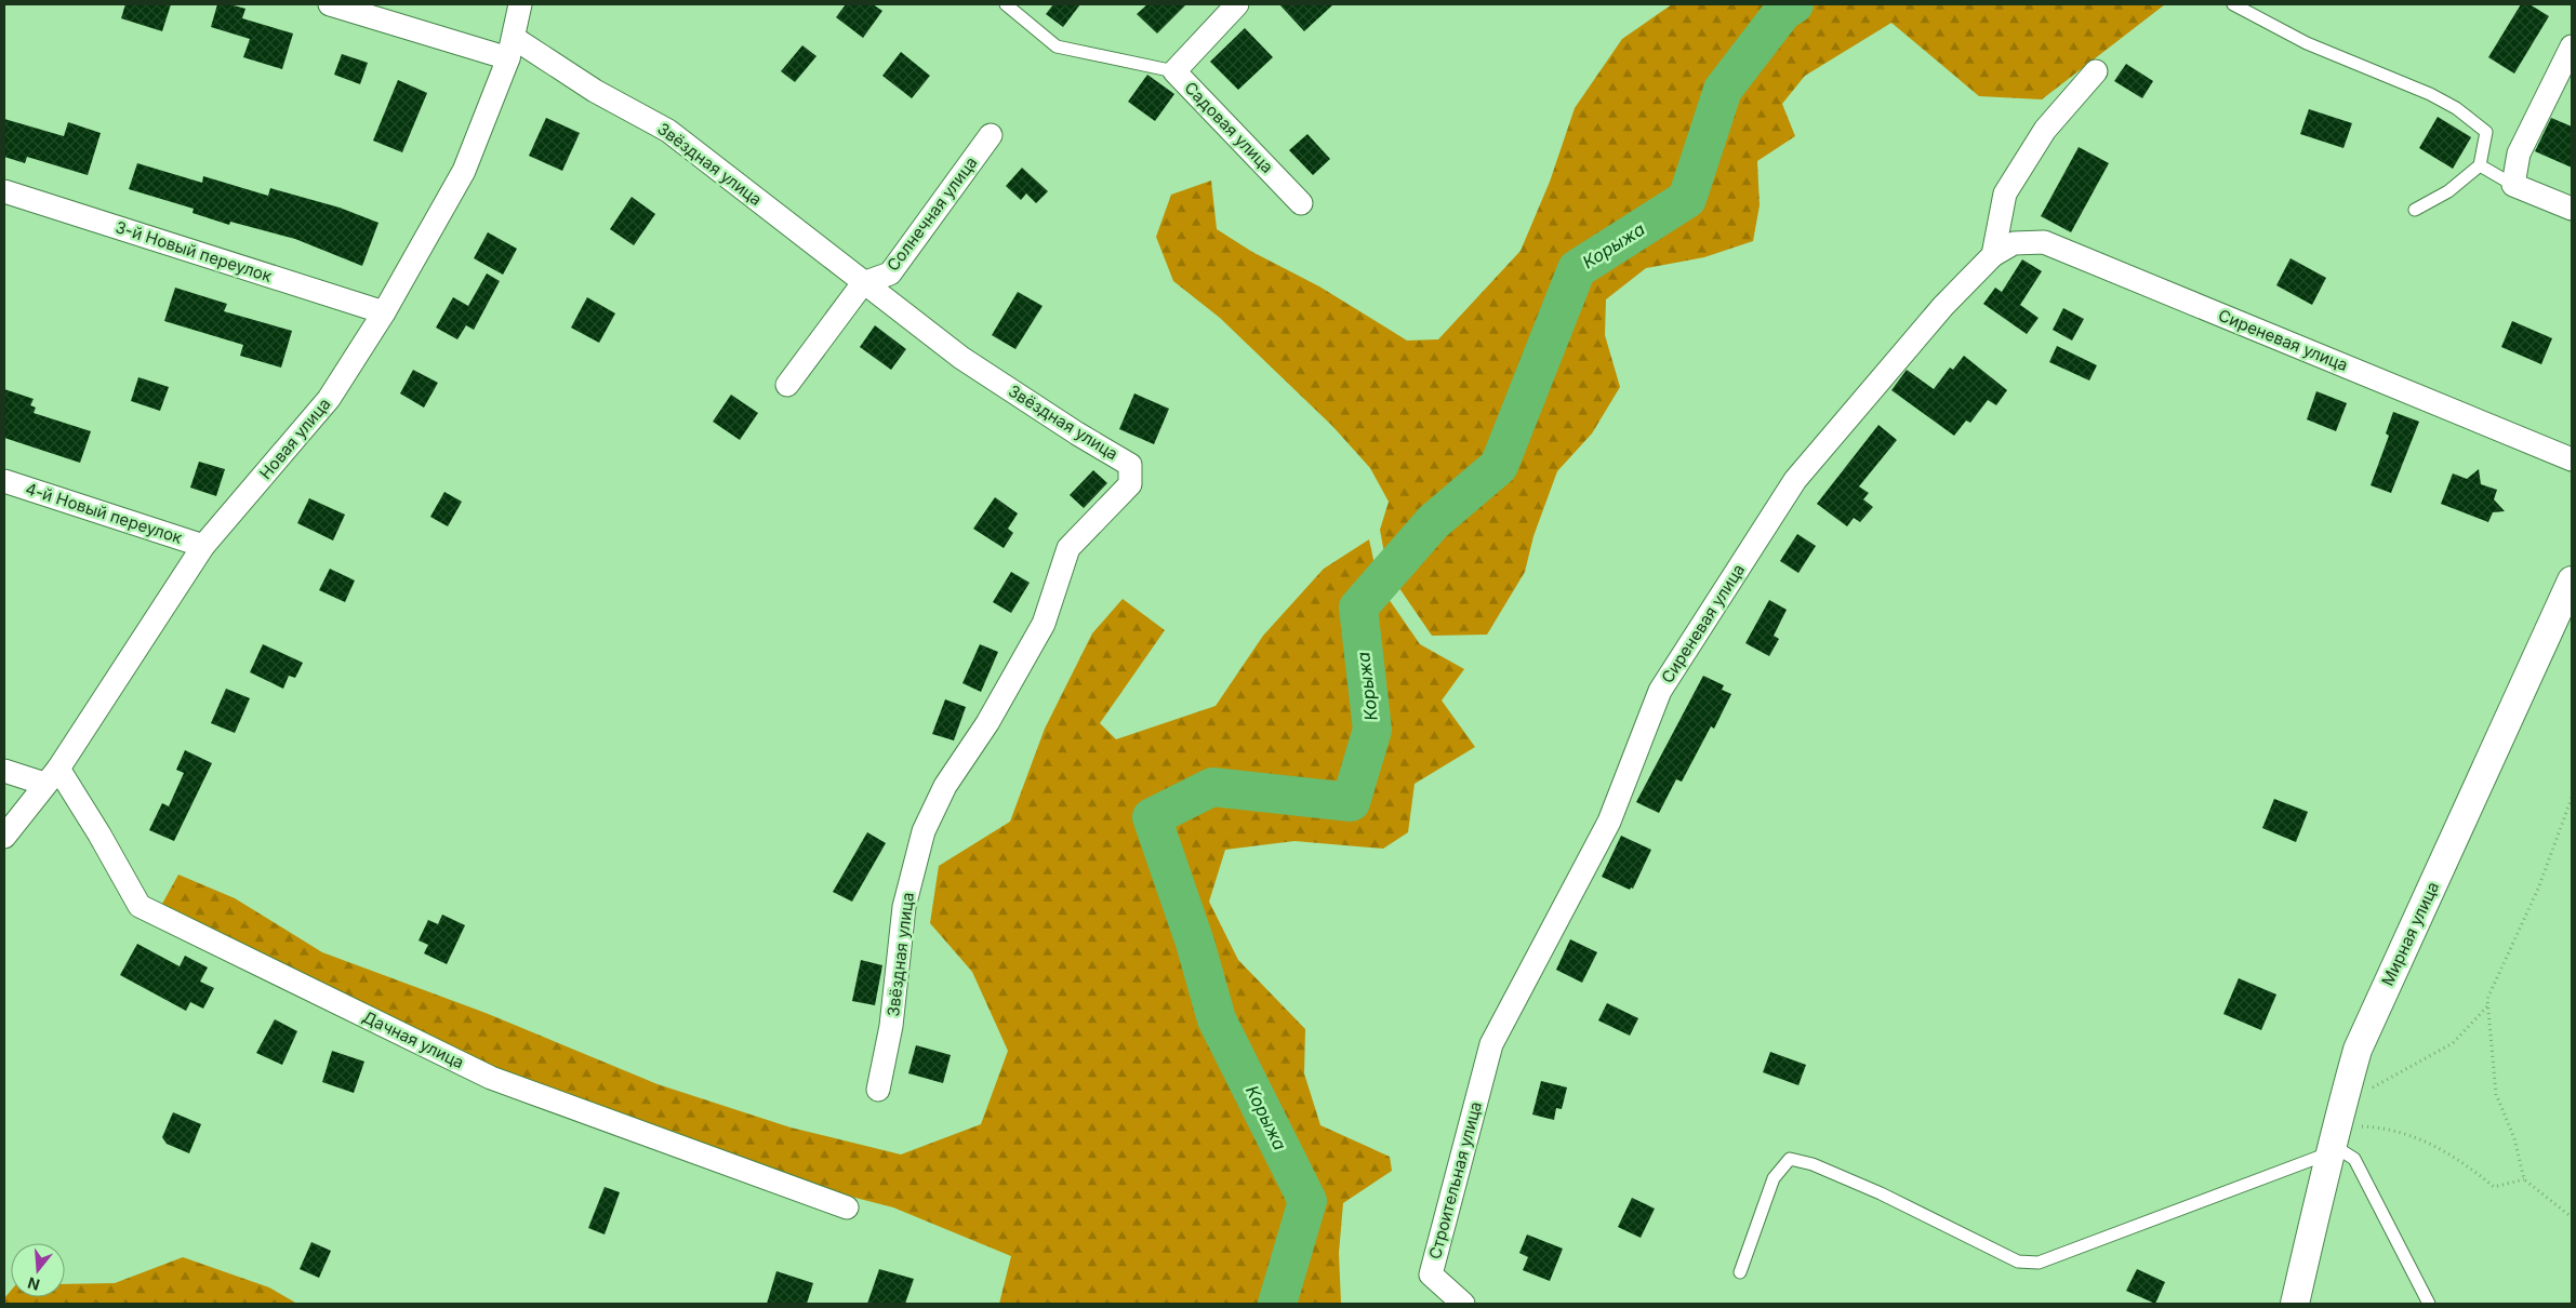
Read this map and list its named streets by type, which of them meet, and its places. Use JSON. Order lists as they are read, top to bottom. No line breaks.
{"streets":{"street":["Садовая улица","Звёздная улица","Солнечная улица","3-й Новый переулок","Сиреневая улица","Новая улица","4-й Новый переулок","Мирная улица","Дачная улица","Строительная улица"]},"crossings":[["Звёздная улица","Солнечная улица"],["Звёздная улица","Новая улица"],["3-й Новый переулок","Новая улица"],["Сиреневая улица","Строительная улица"],["Новая улица","4-й Новый переулок"],["Новая улица","Дачная улица"]],"water":["Корыжа"],"north":"bottom"}
